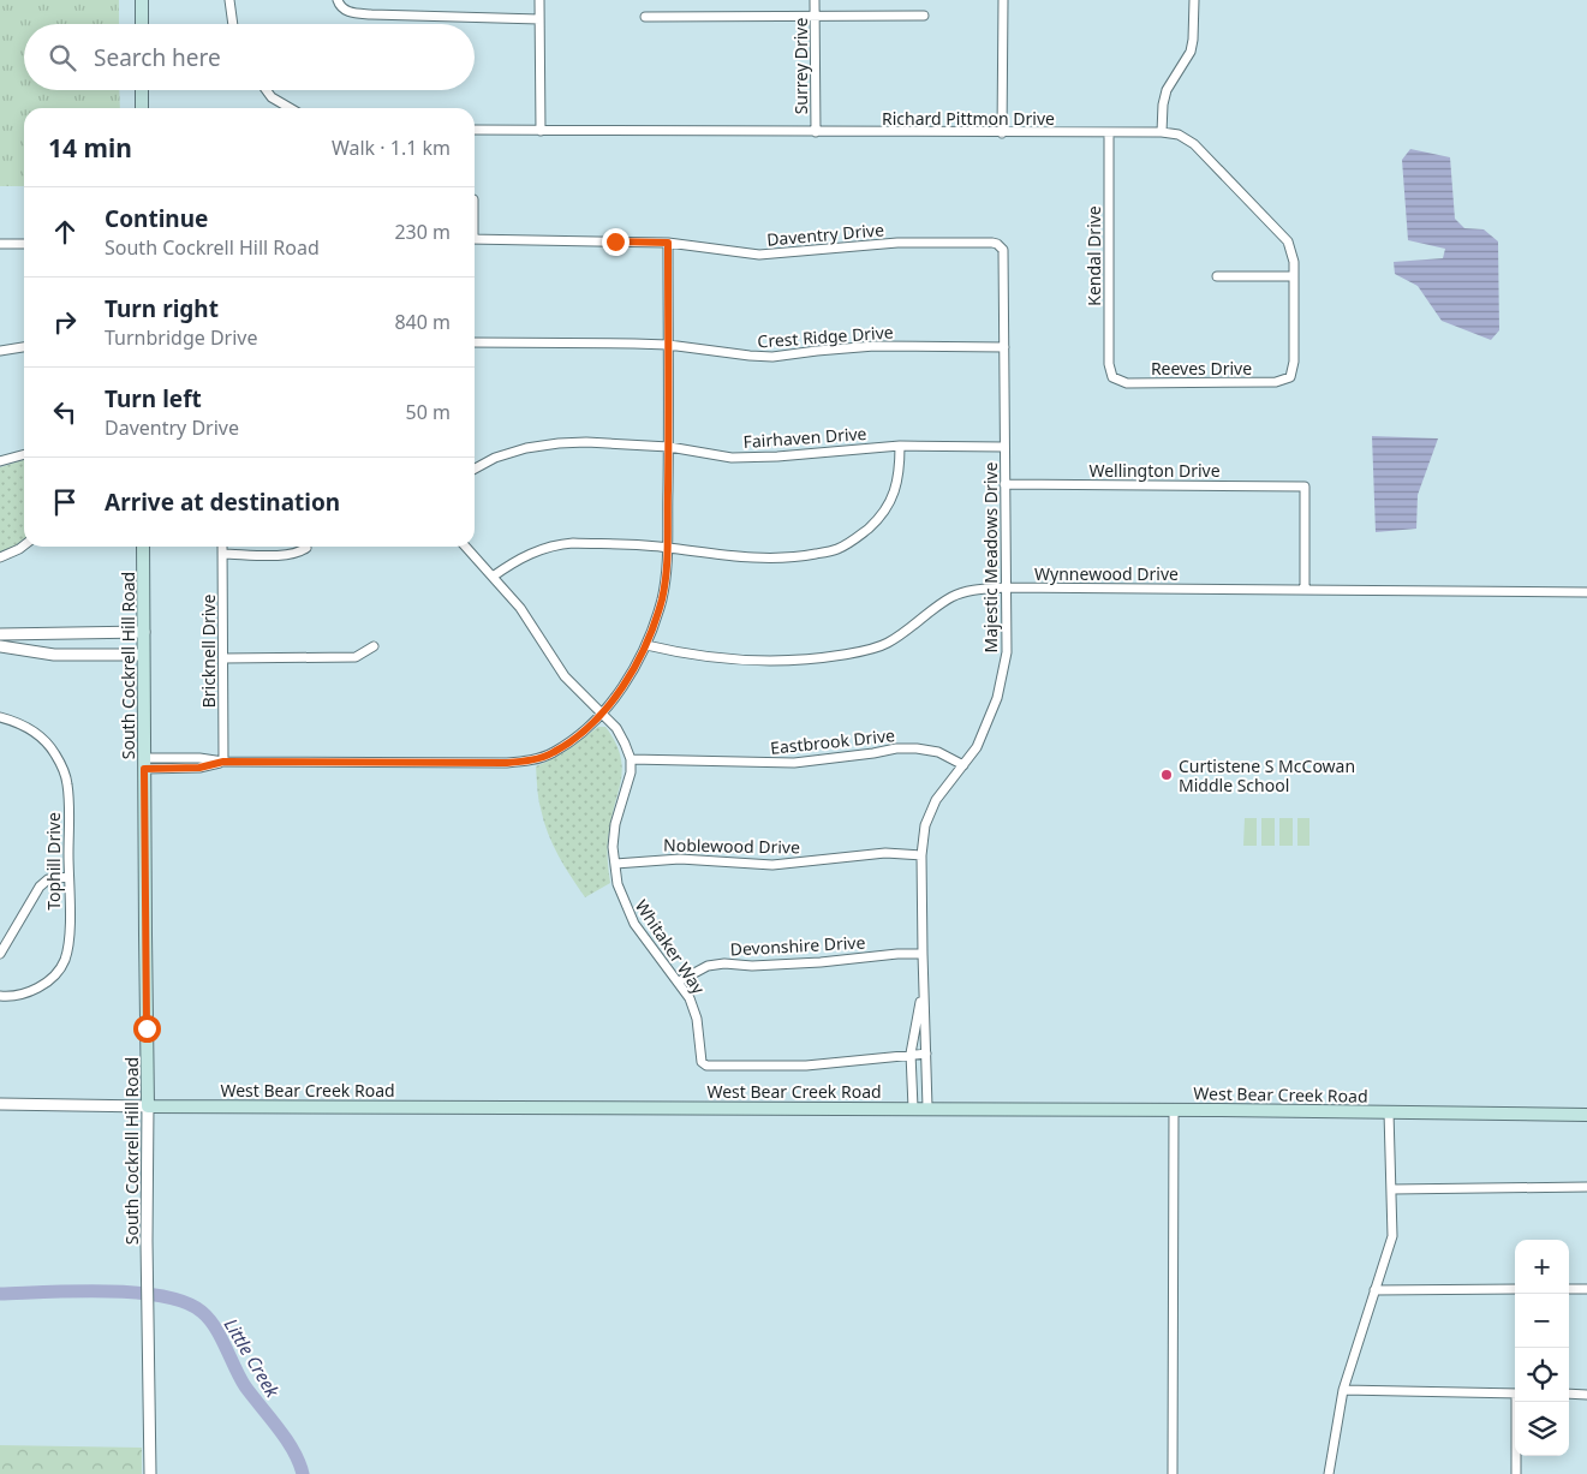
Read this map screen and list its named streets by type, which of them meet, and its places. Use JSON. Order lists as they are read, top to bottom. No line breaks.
{"streets":{"main road":["South Cockrell Hill Road","West Bear Creek Road"],"street":["Surrey Drive","Richard Pittmon Drive","Daventry Drive","Kendal Drive","Crest Ridge Drive","Reeves Drive","Fairhaven Drive","Wellington Drive","Majestic Meadows Drive","Wynnewood Drive","Bricknell Drive","Eastbrook Drive","Noblewood Drive","Tophill Drive","Devonshire Drive","Whitaker Way"]},"crossings":[["Surrey Drive","Richard Pittmon Drive"],["Richard Pittmon Drive","Kendal Drive"],["Richard Pittmon Drive","Reeves Drive"],["Daventry Drive","Majestic Meadows Drive"],["Kendal Drive","Reeves Drive"],["Crest Ridge Drive","Majestic Meadows Drive"],["Fairhaven Drive","Majestic Meadows Drive"],["Wellington Drive","Majestic Meadows Drive"],["Wellington Drive","Wynnewood Drive"],["Majestic Meadows Drive","Wynnewood Drive"],["Majestic Meadows Drive","Eastbrook Drive"],["Majestic Meadows Drive","Noblewood Drive"],["Majestic Meadows Drive","Devonshire Drive"],["Majestic Meadows Drive","Whitaker Way"],["Majestic Meadows Drive","West Bear Creek Road"],["South Cockrell Hill Road","West Bear Creek Road"],["Eastbrook Drive","Whitaker Way"],["Noblewood Drive","Whitaker Way"],["Devonshire Drive","Whitaker Way"]],"water":["Little Creek"],"places":["Curtistene S McCowan Middle School"],"page":{"search":"Search here","heading":["14 min","Walk · 1.1 km"],"list":[["Continue","South Cockrell Hill Road","230 m"],["Turn right","Turnbridge Drive","840 m"],["Turn left","Daventry Drive","50 m"],"Arrive at destination"],"map_buttons":["+","−"]}}
